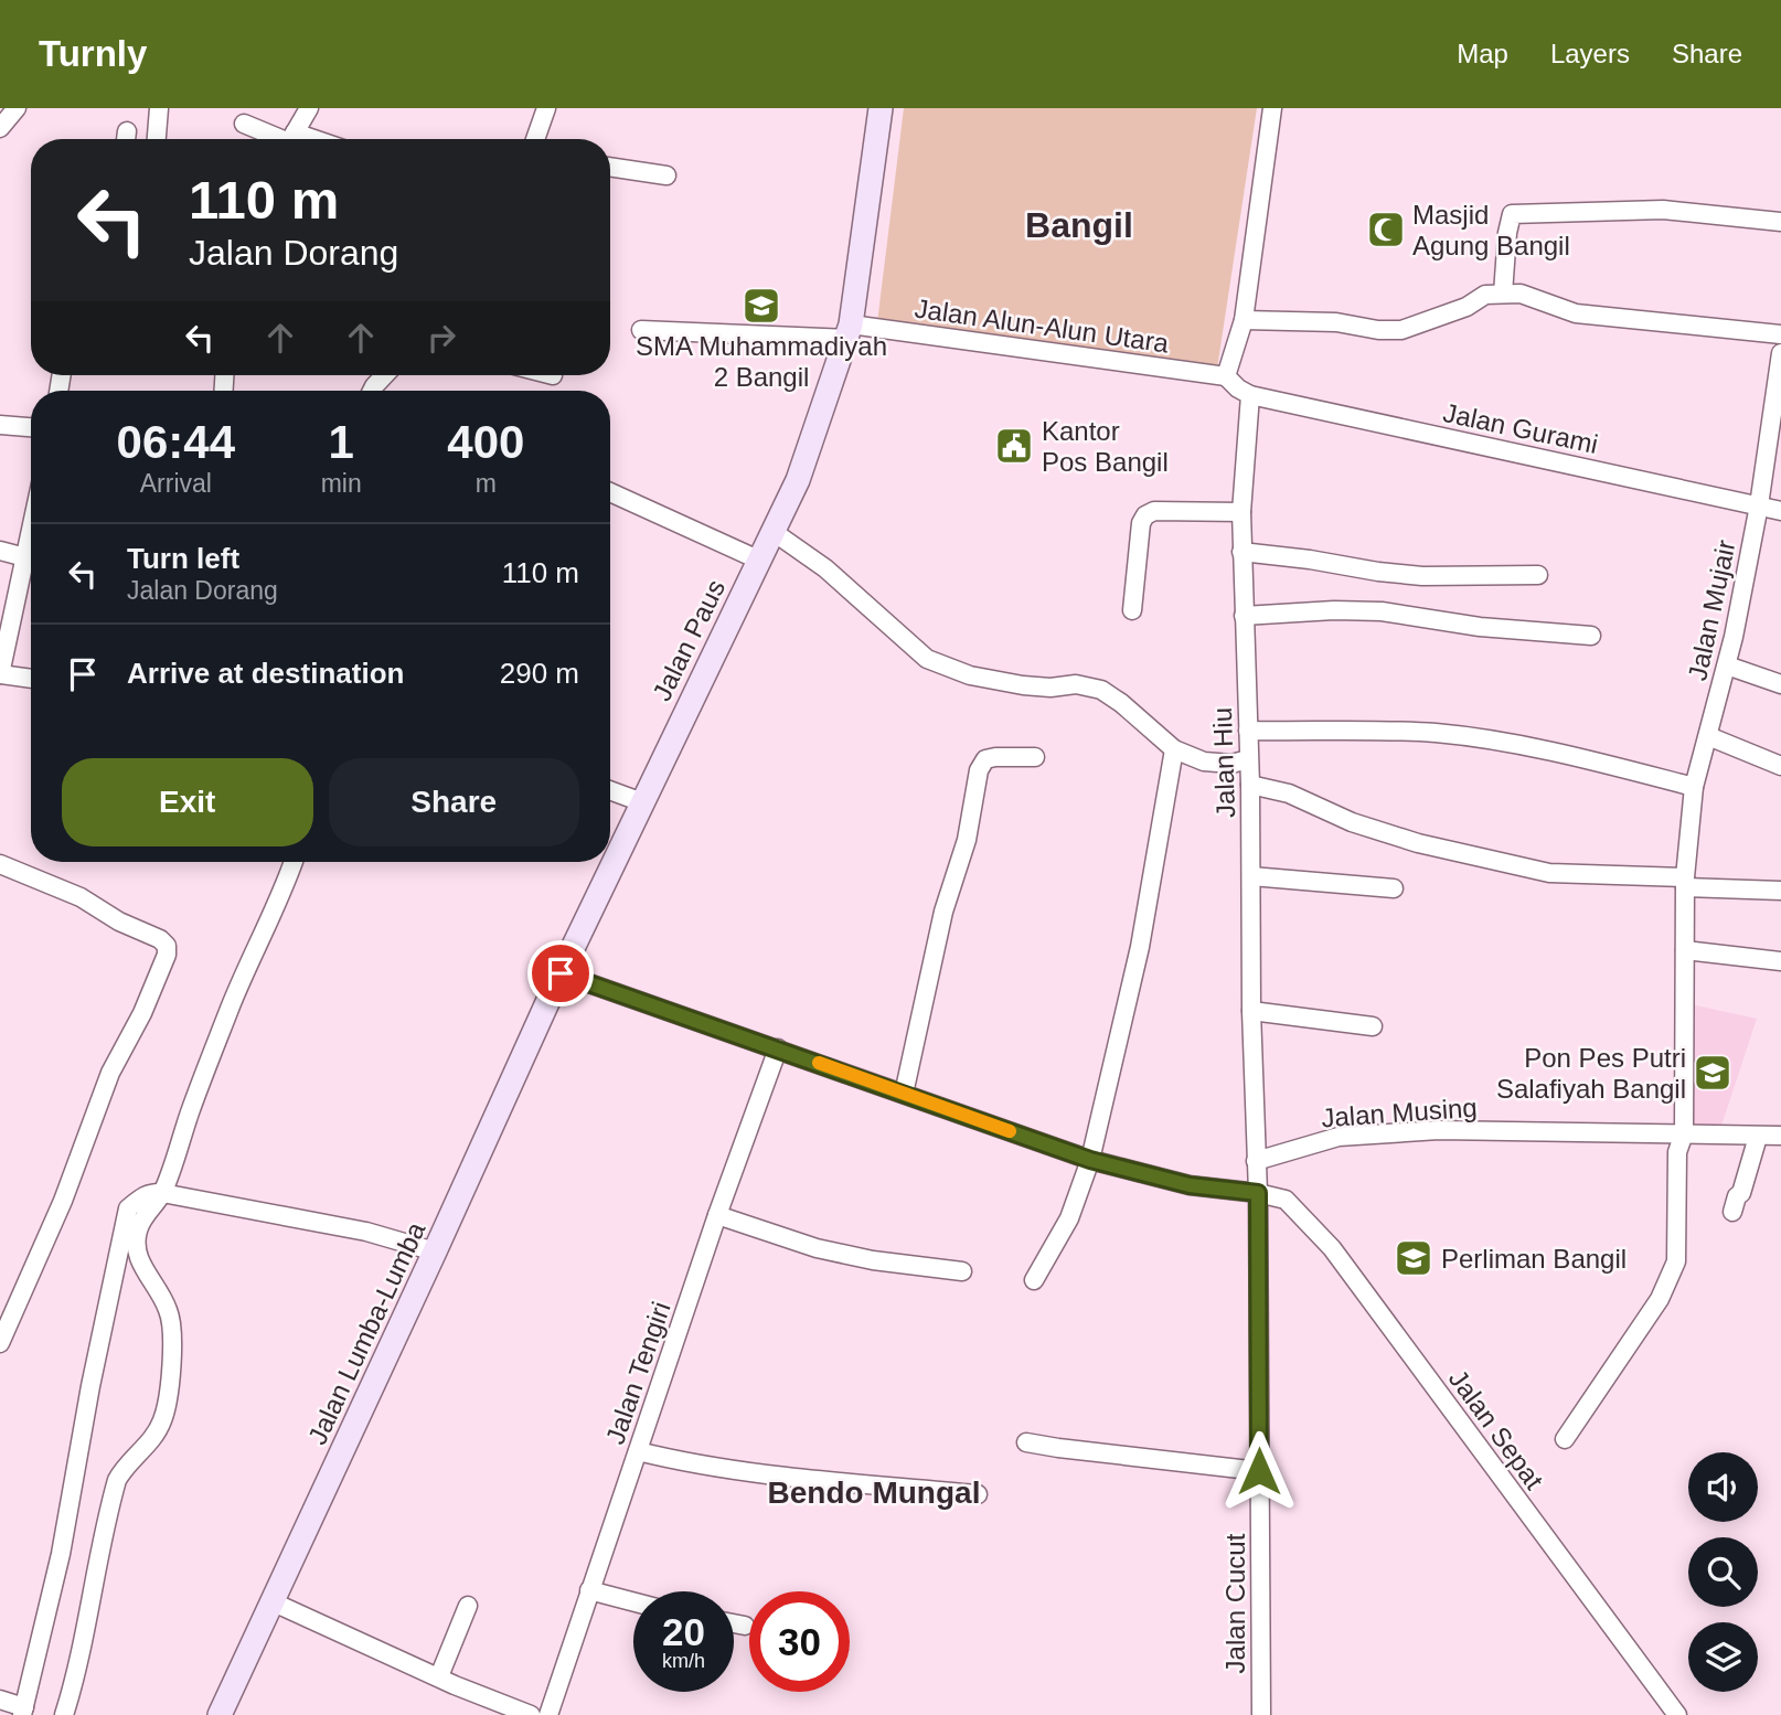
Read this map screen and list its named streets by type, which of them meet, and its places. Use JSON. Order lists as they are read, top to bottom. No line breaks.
{"streets":{"main road":["Jalan Paus","Jalan Lumba-Lumba"],"street":["Jalan Alun-Alun Utara","Jalan Gurami","Jalan Mujair","Jalan Hiu","Jalan Musing","Jalan Tengiri","Jalan Sepat","Jalan Cucut"]},"crossings":[["Jalan Alun-Alun Utara","Jalan Paus"],["Jalan Gurami","Jalan Mujair"],["Jalan Gurami","Jalan Hiu"],["Jalan Mujair","Jalan Musing"],["Jalan Paus","Jalan Lumba-Lumba"],["Jalan Paus","Jalan Sepat"],["Jalan Hiu","Jalan Musing"],["Jalan Hiu","Jalan Sepat"],["Jalan Hiu","Jalan Cucut"],["Jalan Lumba-Lumba","Jalan Sepat"],["Jalan Tengiri","Jalan Sepat"],["Jalan Sepat","Jalan Cucut"]],"districts":["Bangil","Bendo Mungal"],"places":{"mosque":["Masjid Agung Bangil"],"school or university":["SMA Muhammadiyah 2 Bangil","Pon Pes Putri Salafiyah Bangil","Perliman Bangil"],"public building":["Kantor Pos Bangil"]},"page":{"header":"Turnly","nav":["Map","Layers","Share"],"turn":["110 m","Jalan Dorang"],"eta":["06:44","Arrival","1","min","400","m"],"list":[{"name":"Turn left","note":"Jalan Dorang","value":"110 m"},{"name":"Arrive at destination","value":"290 m"}],"buttons":["Exit","Share"],"speed":"20 km/h","limit":"30"}}
